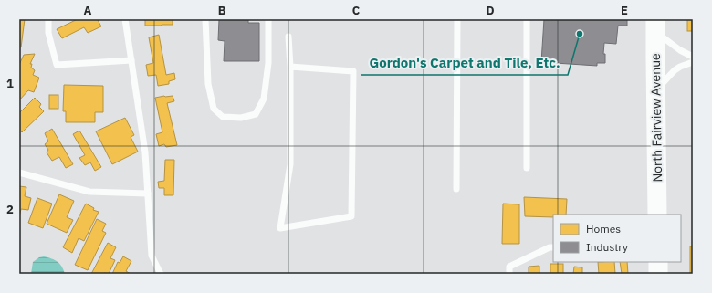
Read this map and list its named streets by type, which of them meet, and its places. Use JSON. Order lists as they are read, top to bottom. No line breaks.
{"streets":{"street":["North Fairview Avenue"]},"places":["Gordon's Carpet and Tile, Etc."],"legend":["Homes","Industry"],"grid":{"columns":["A","B","C","D","E"],"rows":["1","2"]}}
